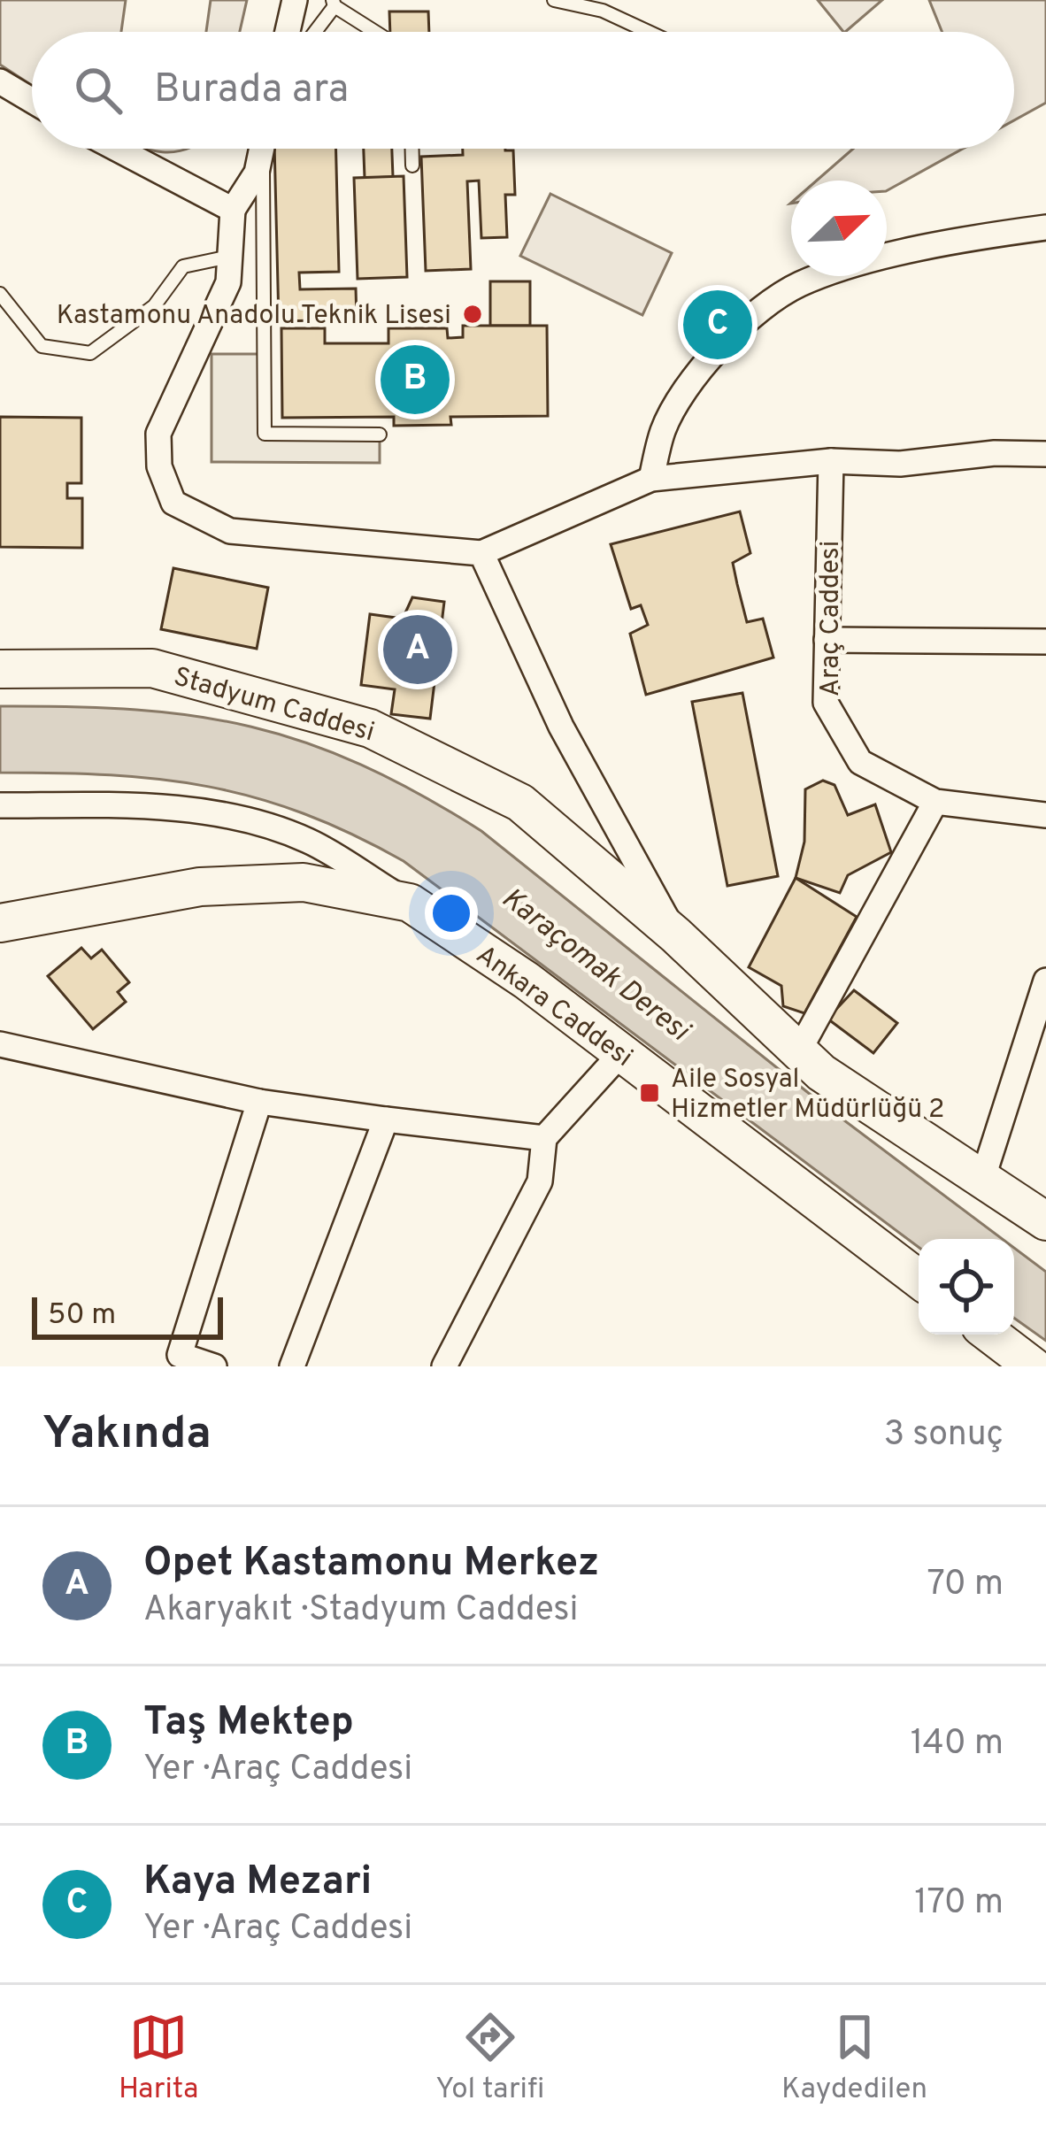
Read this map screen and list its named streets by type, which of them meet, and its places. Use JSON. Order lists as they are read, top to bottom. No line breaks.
{"streets":{"main road":["Stadyum Caddesi","Ankara Caddesi"],"street":["Araç Caddesi"]},"water":["Karaçomak Deresi"],"places":{"other":["Kastamonu Anadolu Teknik Lisesi"],"transit":["Aile Sosyal Hizmetler Müdürlüğü 2"]},"scale_bar":"50 m","north":"top right","page":{"search":"Burada ara","pins":["C","B","A"],"scale":"50 m","heading":["Yakında","3 sonuç"],"list":[{"mark":"A","name":"Opet Kastamonu Merkez","note":"Akaryakıt · Stadyum Caddesi","value":"70 m"},{"mark":"B","name":"Taş Mektep","note":"Yer · Araç Caddesi","value":"140 m"},{"mark":"C","name":"Kaya Mezari","note":"Yer · Araç Caddesi","value":"170 m"}],"nav":["Harita","Yol tarifi","Kaydedilen"]}}
